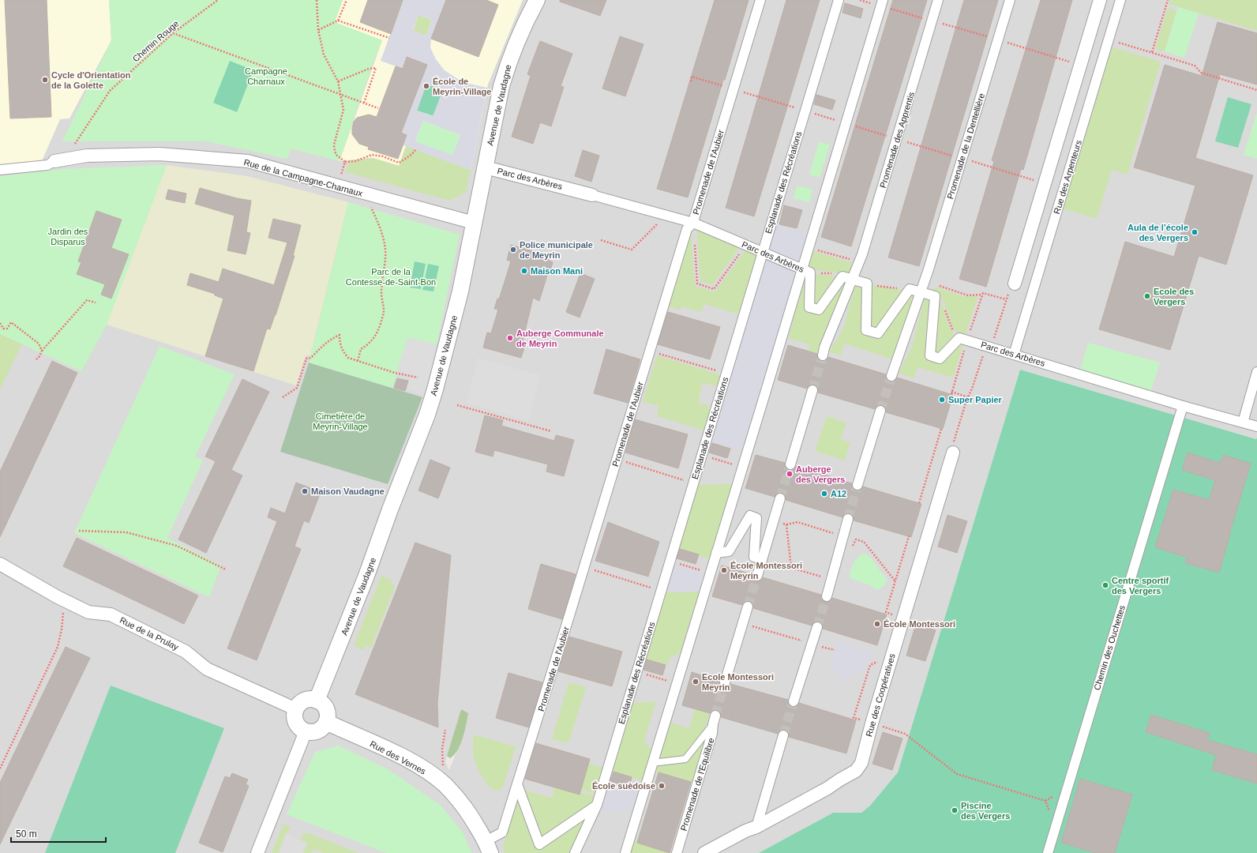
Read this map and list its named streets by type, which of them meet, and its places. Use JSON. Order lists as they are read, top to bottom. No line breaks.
{"streets":{"street":["Avenue de Vaudagne","Promenade des Apprentis","Promenade de la Dentellière","Promenade de l'Aubier","Rue des Arpenteurs","Rue de la Campagne-Charnaux","Parc des Arbères","Esplanade des Récréations","Rue de la Prulay","Chemin des Ouchettes","Rue des Coopératives","Rue des Vernes","Promenade de l'Equilibre"],"path":["Chemin Rouge"]},"crossings":[["Avenue de Vaudagne","Rue de la Campagne-Charnaux"],["Avenue de Vaudagne","Parc des Arbères"],["Avenue de Vaudagne","Rue de la Prulay"],["Avenue de Vaudagne","Rue des Vernes"],["Promenade de l'Aubier","Parc des Arbères"],["Promenade de l'Aubier","Rue des Vernes"],["Rue des Arpenteurs","Parc des Arbères"],["Parc des Arbères","Esplanade des Récréations"],["Parc des Arbères","Chemin des Ouchettes"],["Rue de la Prulay","Rue des Vernes"]],"parks":["Campagne Charnaux","Jardin des Disparus","Parc de la Contesse-de-Saint-Bon","Cimetière de Meyrin-Village"],"places":["Cycle d'Orientation de la Golette","École de Meyrin-Village","Aula de l’école des Vergers","Police municipale de Meyrin","Maison Mani","Ecole des Vergers","Auberge Communale de Meyrin","Super Papier","Auberge des Vergers","Maison Vaudagne","A12","École Montessori Meyrin","Centre sportif des Vergers","École Montessori","Ecole Montessori Meyrin","École suèdoise","Piscine des Vergers"],"scale_bar":"50 m"}
